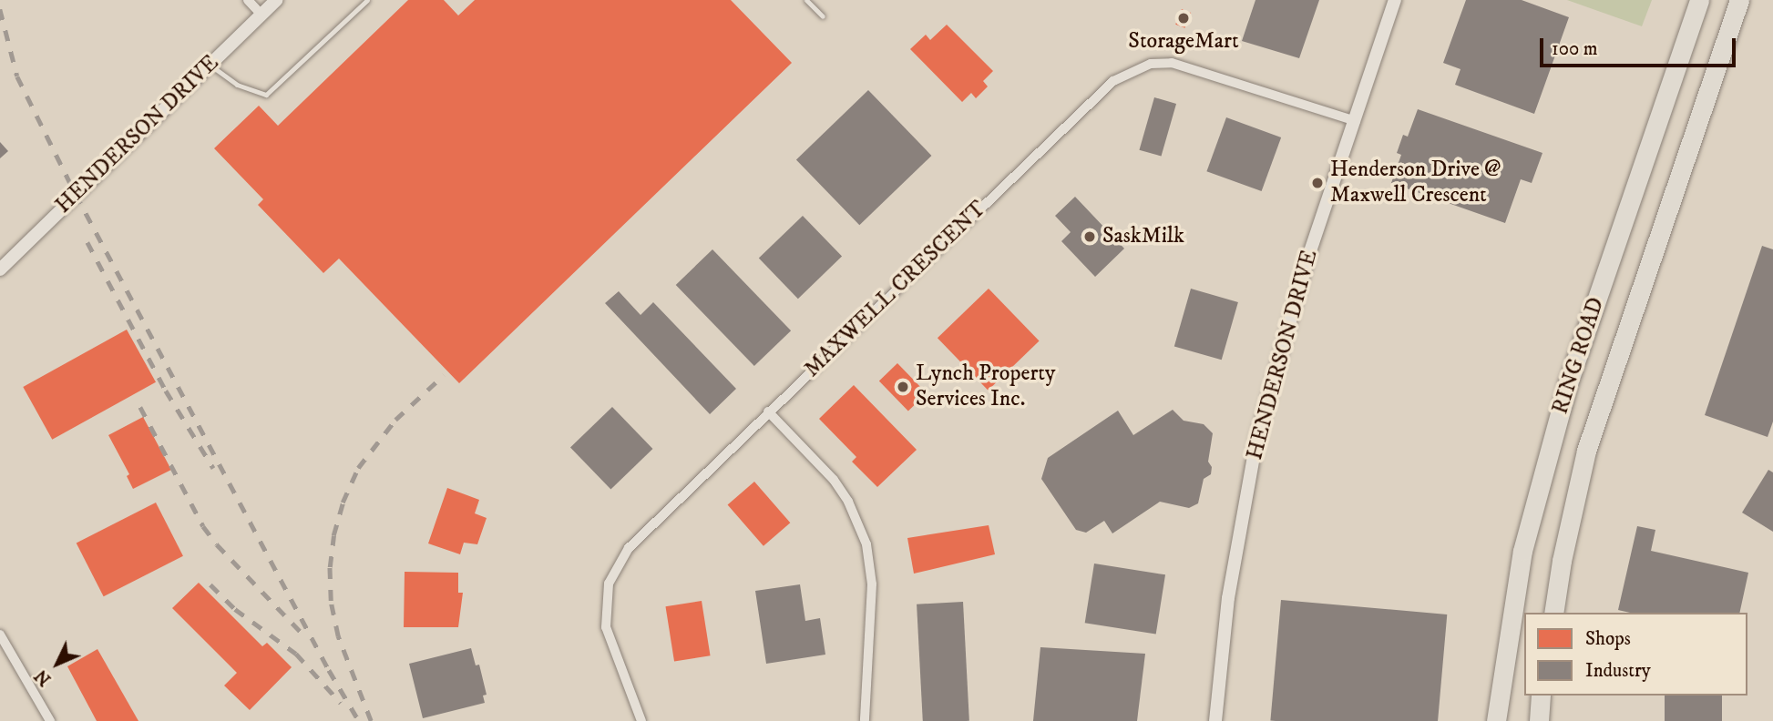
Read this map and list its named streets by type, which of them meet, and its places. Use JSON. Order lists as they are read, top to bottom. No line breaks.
{"streets":{"highway":["RING ROAD"],"street":["HENDERSON DRIVE","MAXWELL CRESCENT"]},"crossings":[["HENDERSON DRIVE","MAXWELL CRESCENT"]],"places":["StorageMart","Henderson Drive @ Maxwell Crescent","SaskMilk","Lynch Property Services Inc."],"legend":["Shops","Industry"],"scale_bar":"100 m","north":"bottom left"}
